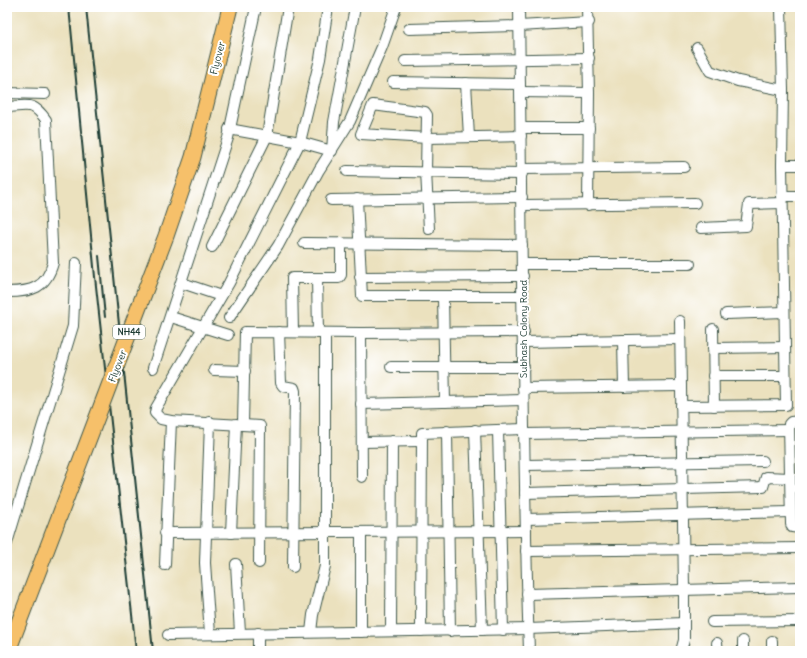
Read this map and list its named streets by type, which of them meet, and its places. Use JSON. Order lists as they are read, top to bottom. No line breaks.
{"streets":{"highway":["Flyover","NH44"],"street":["Subhash Colony Road"]}}
